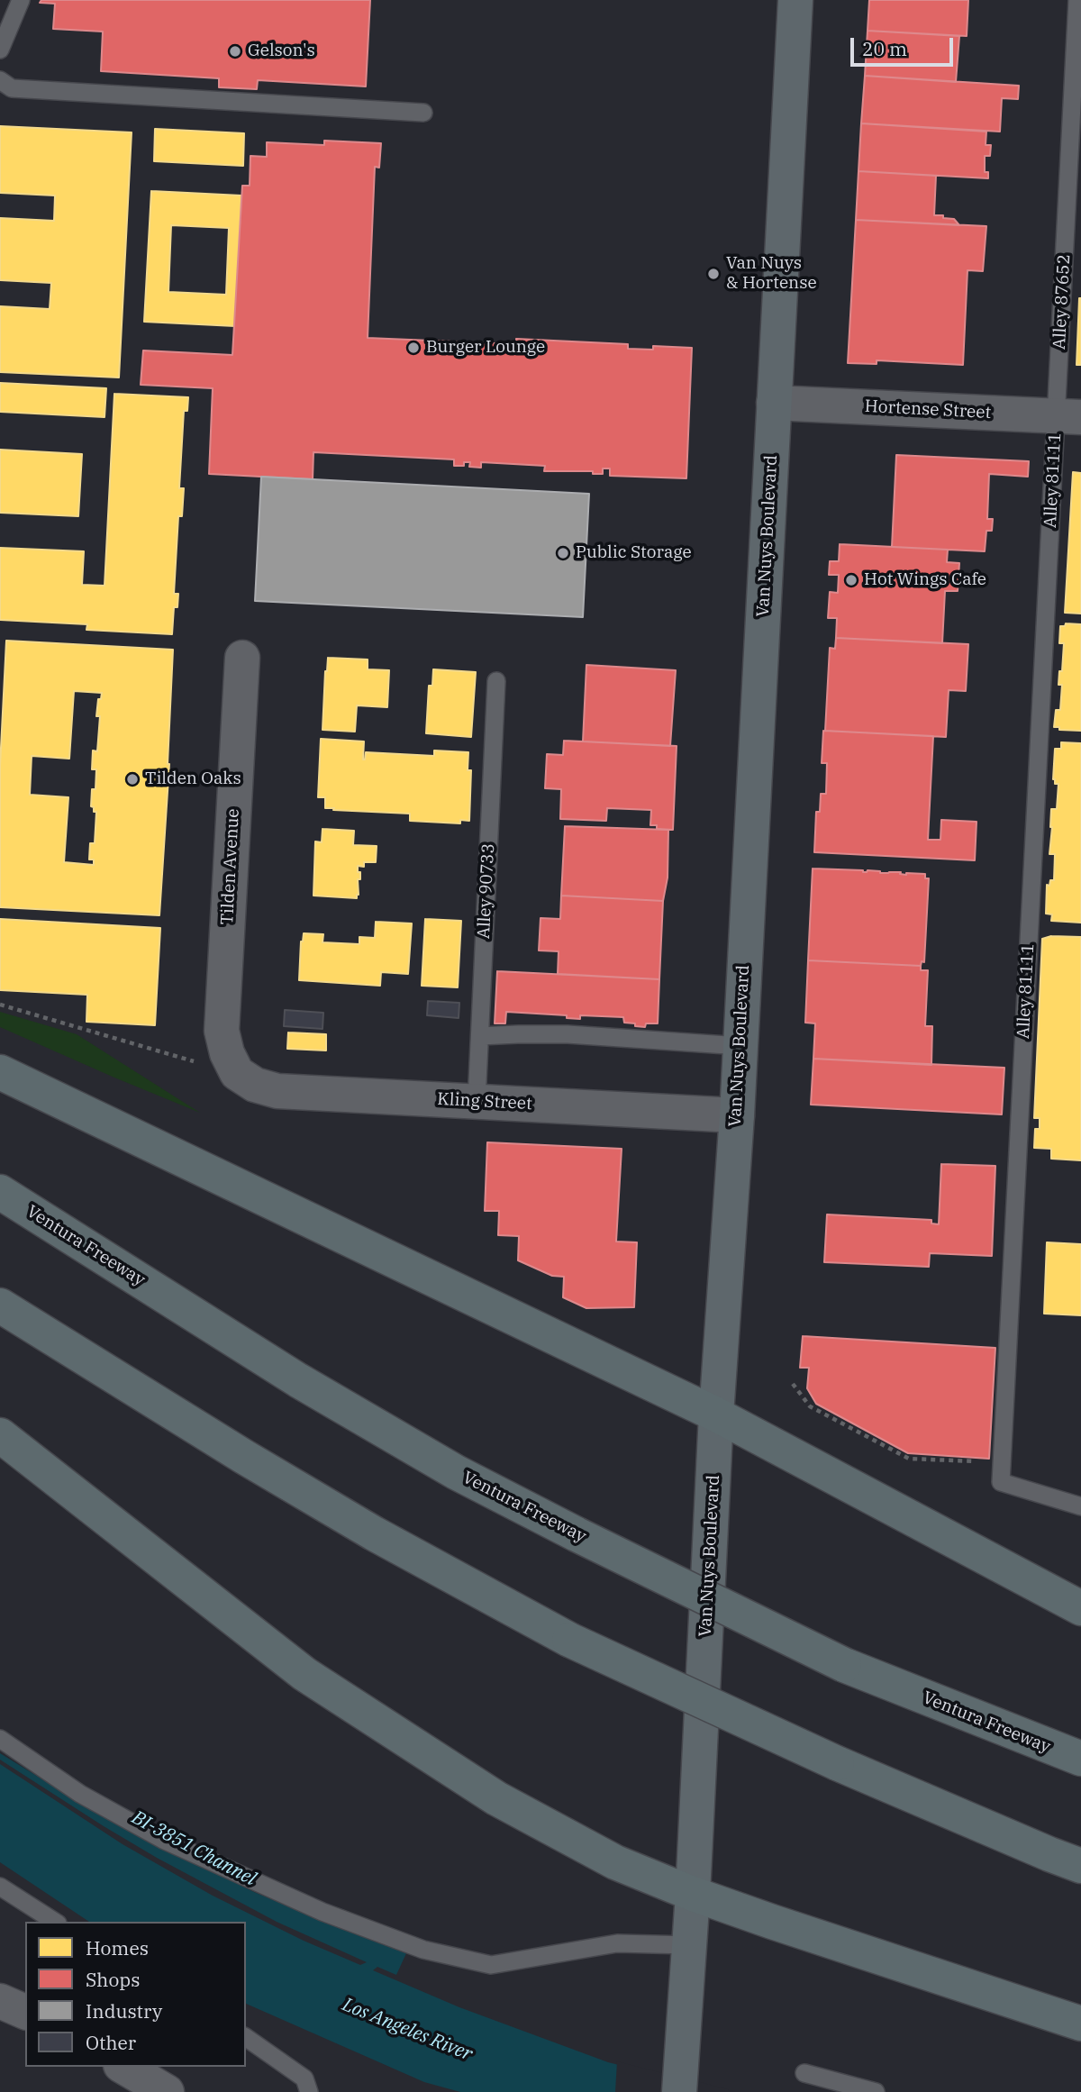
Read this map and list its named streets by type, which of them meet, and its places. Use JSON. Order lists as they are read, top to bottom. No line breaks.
{"streets":{"highway":["Ventura Freeway"],"main road":["Van Nuys Boulevard"],"street":["Hortense Street","Tilden Avenue","Kling Street"],"lane":["Alley 87652","Alley 81111","Alley 90733"]},"crossings":[["Alley 87652","Hortense Street"],["Alley 87652","Alley 81111"],["Hortense Street","Alley 81111"],["Hortense Street","Van Nuys Boulevard"],["Van Nuys Boulevard","Kling Street"],["Tilden Avenue","Kling Street"],["Alley 90733","Kling Street"]],"water":["BI-3851 Channel","Los Angeles River"],"places":["Gelson's","Van Nuys & Hortense","Burger Lounge","Public Storage","Hot Wings Cafe","Tilden Oaks"],"legend":["Homes","Shops","Industry","Other"],"scale_bar":"20 m"}
